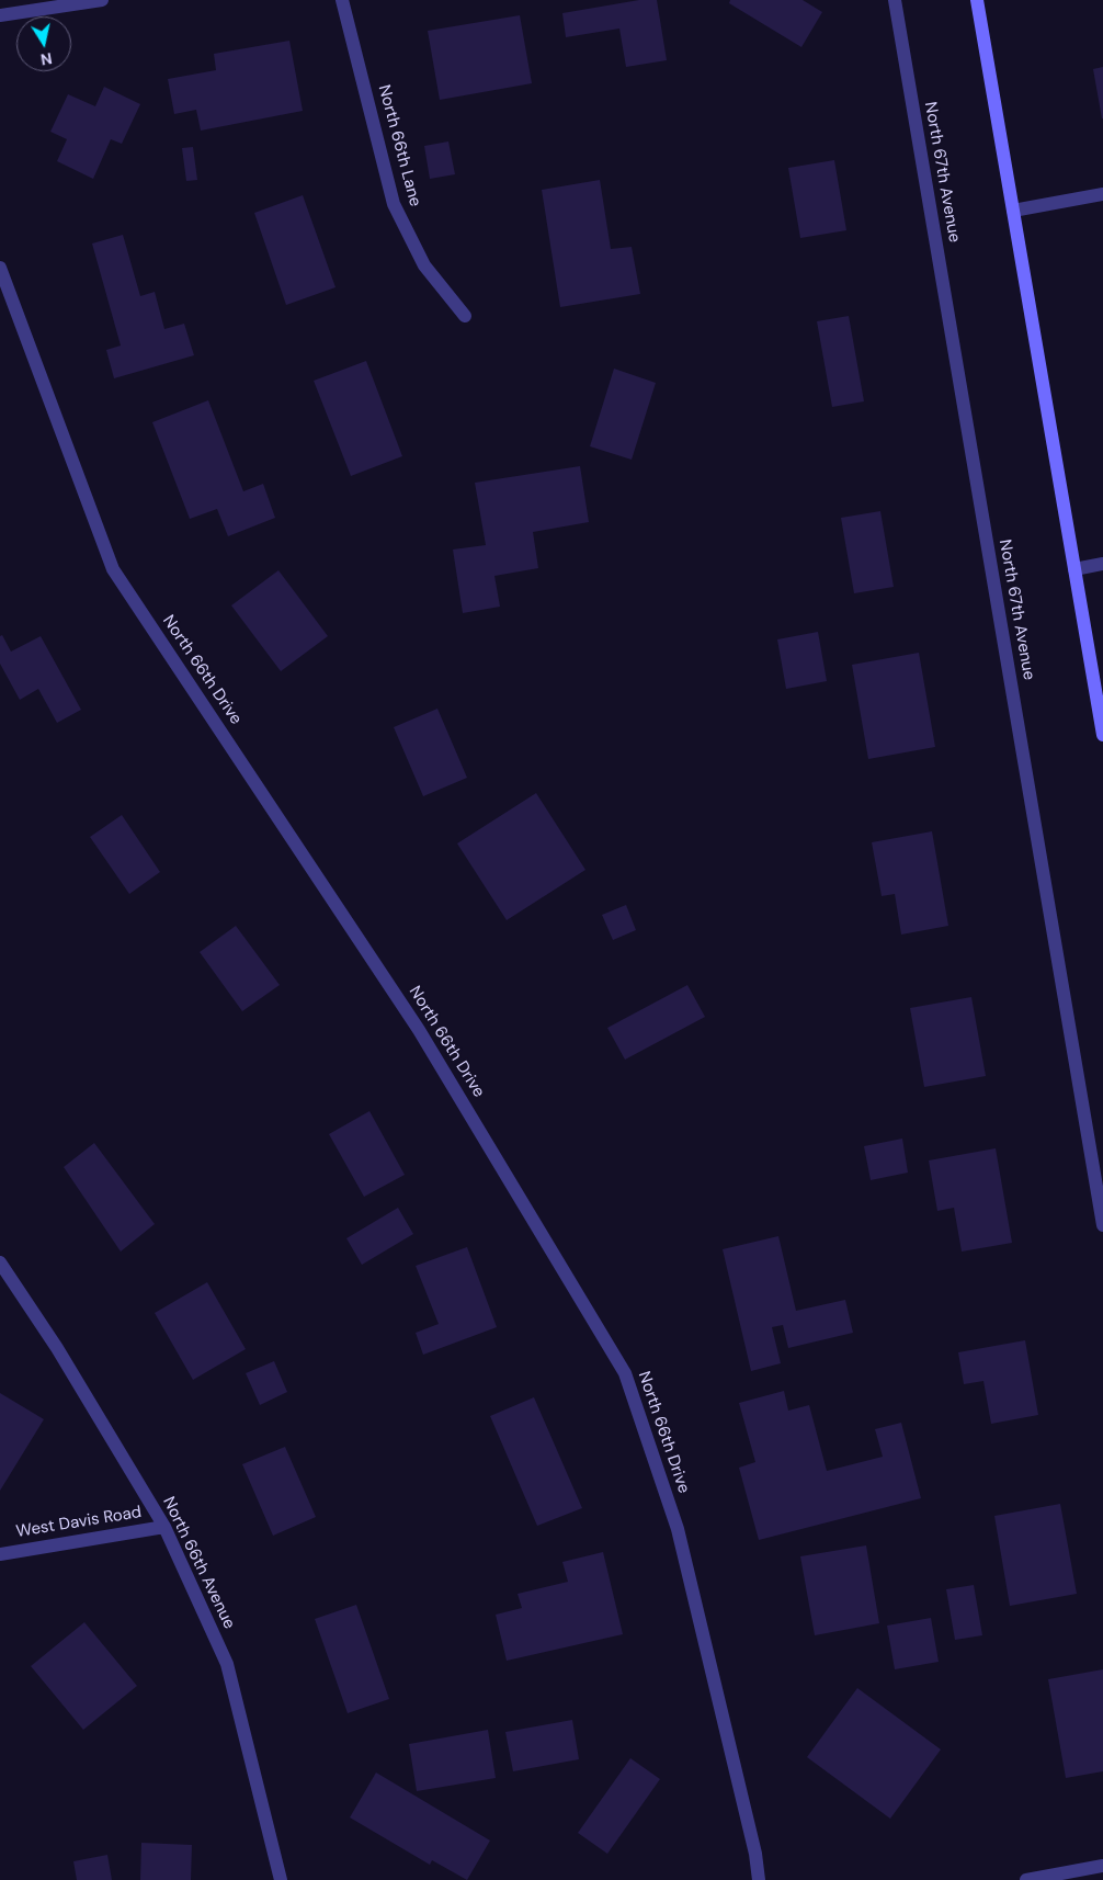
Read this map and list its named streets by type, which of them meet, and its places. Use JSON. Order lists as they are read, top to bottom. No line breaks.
{"streets":{"street":["North 66th Lane","North 67th Avenue","North 66th Drive","West Davis Road","North 66th Avenue"]},"crossings":[["West Davis Road","North 66th Avenue"]],"north":"bottom"}
